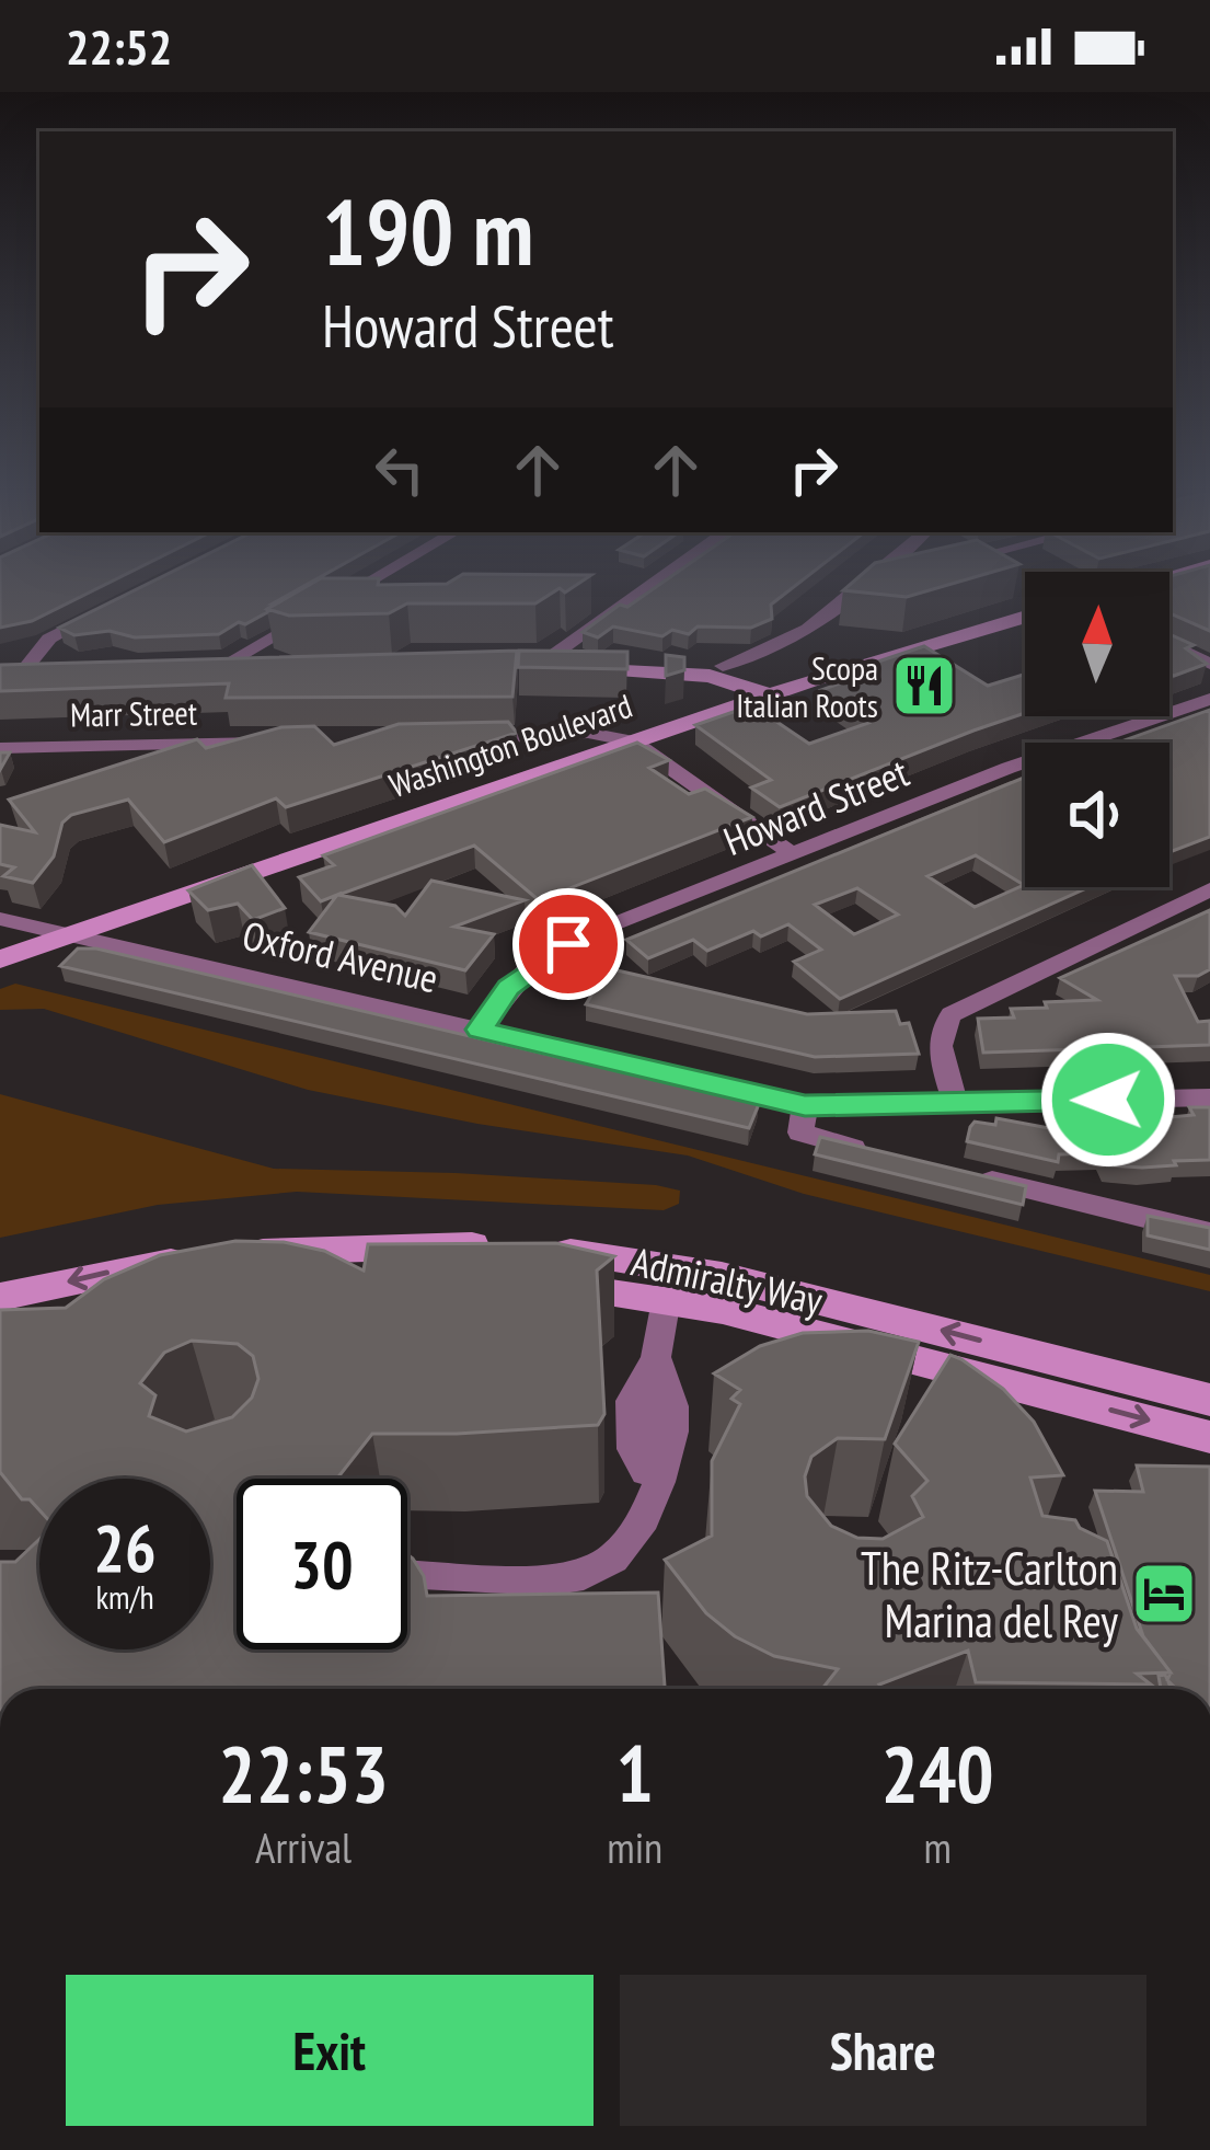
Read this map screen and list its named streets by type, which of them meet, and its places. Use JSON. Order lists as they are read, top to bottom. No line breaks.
{"streets":{"street":["Marr Street","Washington Boulevard","Howard Street","Oxford Avenue","Admiralty Way"]},"crossings":[["Washington Boulevard","Oxford Avenue"],["Howard Street","Oxford Avenue"]],"places":{"restaurant":["Scopa Italian Roots"],"hotel":["The Ritz-Carlton Marina del Rey"]},"north":"top","page":{"status":"22:52","turn":["190 m","Howard Street"],"speed":"26 km/h","limit":"30","eta":["22:53","Arrival","1","min","240","m"],"buttons":["Exit","Share"]}}
